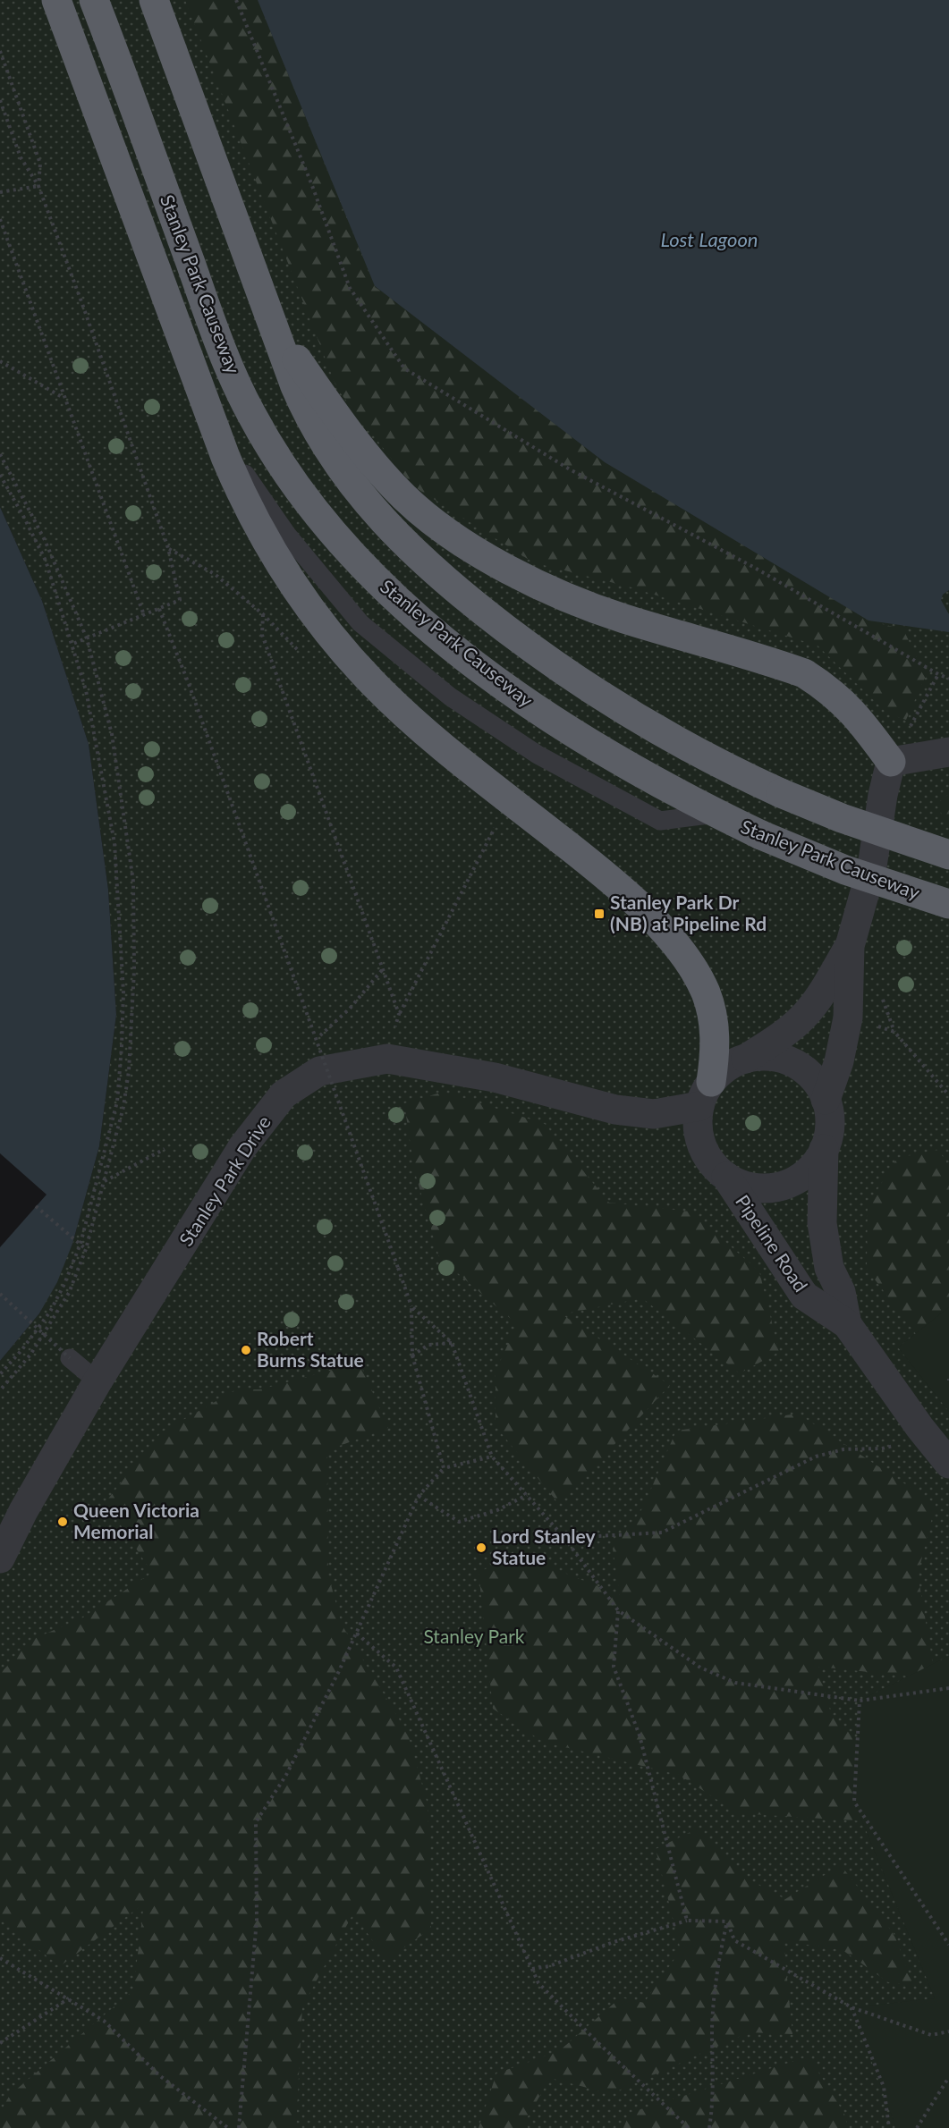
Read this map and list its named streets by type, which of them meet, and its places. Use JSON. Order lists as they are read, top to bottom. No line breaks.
{"streets":{"highway":["Stanley Park Causeway"],"street":["Stanley Park Drive","Pipeline Road"]},"crossings":[["Stanley Park Drive","Pipeline Road"]],"water":["Lost Lagoon"],"parks":["Stanley Park"],"places":{"transit":["Stanley Park Dr (NB) at Pipeline Rd"],"other":["Robert Burns Statue","Queen Victoria Memorial","Lord Stanley Statue"]}}
